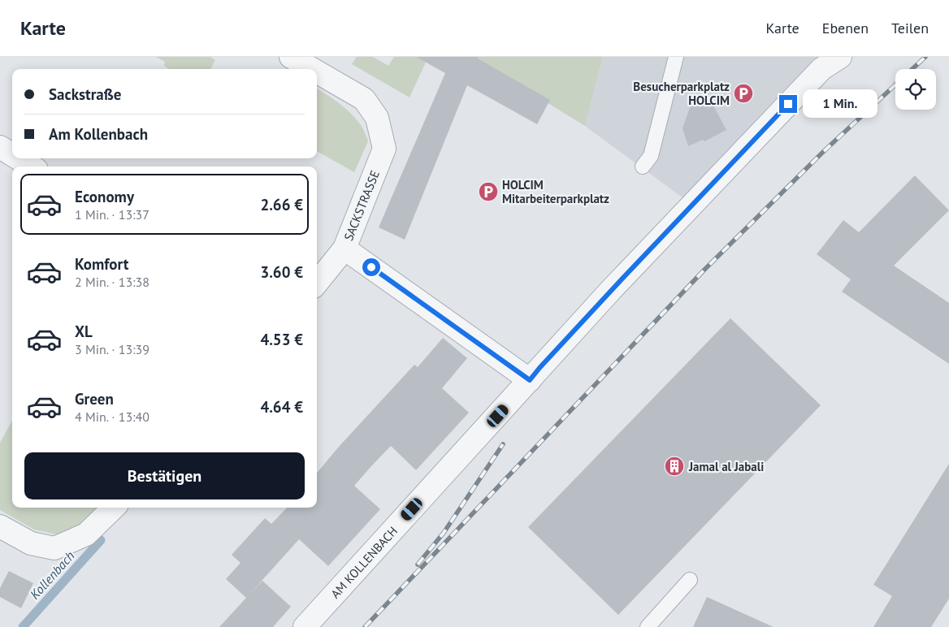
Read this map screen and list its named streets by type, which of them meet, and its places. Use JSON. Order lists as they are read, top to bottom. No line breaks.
{"streets":{"street":["SACKSTRASSE","AM KOLLENBACH"]},"crossings":[["SACKSTRASSE","AM KOLLENBACH"]],"water":["Kollenbach"],"places":{"parking":["Besucherparkplatz HOLCIM","HOLCIM Mitarbeiterparkplatz"],"building":["Jamal al Jabali"]},"page":{"header":"Karte","nav":["Karte","Ebenen","Teilen"],"banner":["Sackstraße","Am Kollenbach"],"bubble":"1 Min.","list":[{"name":"Economy","note":"1 Min. · 13:37","value":"2.66 €"},{"name":"Komfort","note":"2 Min. · 13:38","value":"3.60 €"},{"name":"XL","note":"3 Min. · 13:39","value":"4.53 €"},{"name":"Green","note":"4 Min. · 13:40","value":"4.64 €"}],"buttons":"Bestätigen"}}
